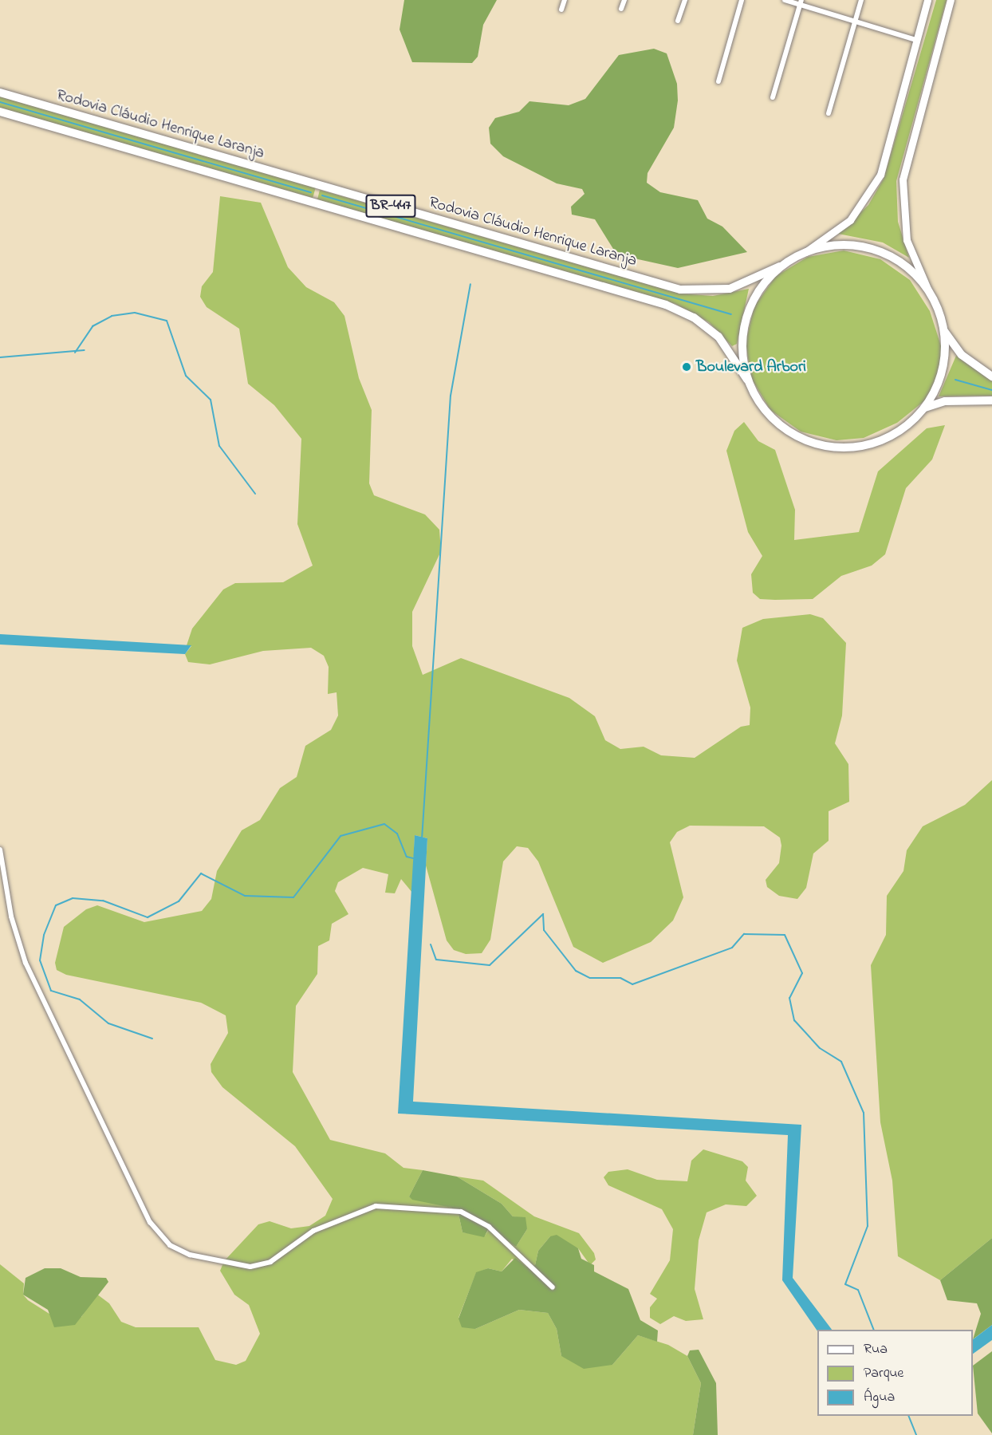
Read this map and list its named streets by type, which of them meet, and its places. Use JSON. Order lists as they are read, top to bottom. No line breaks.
{"streets":{"main road":["Rodovia Cláudio Henrique Laranja","BR-447"]},"crossings":[["Rodovia Cláudio Henrique Laranja","BR-447"]],"places":["Boulevard Arbori"],"legend":["Rua","Parque","Água"]}
